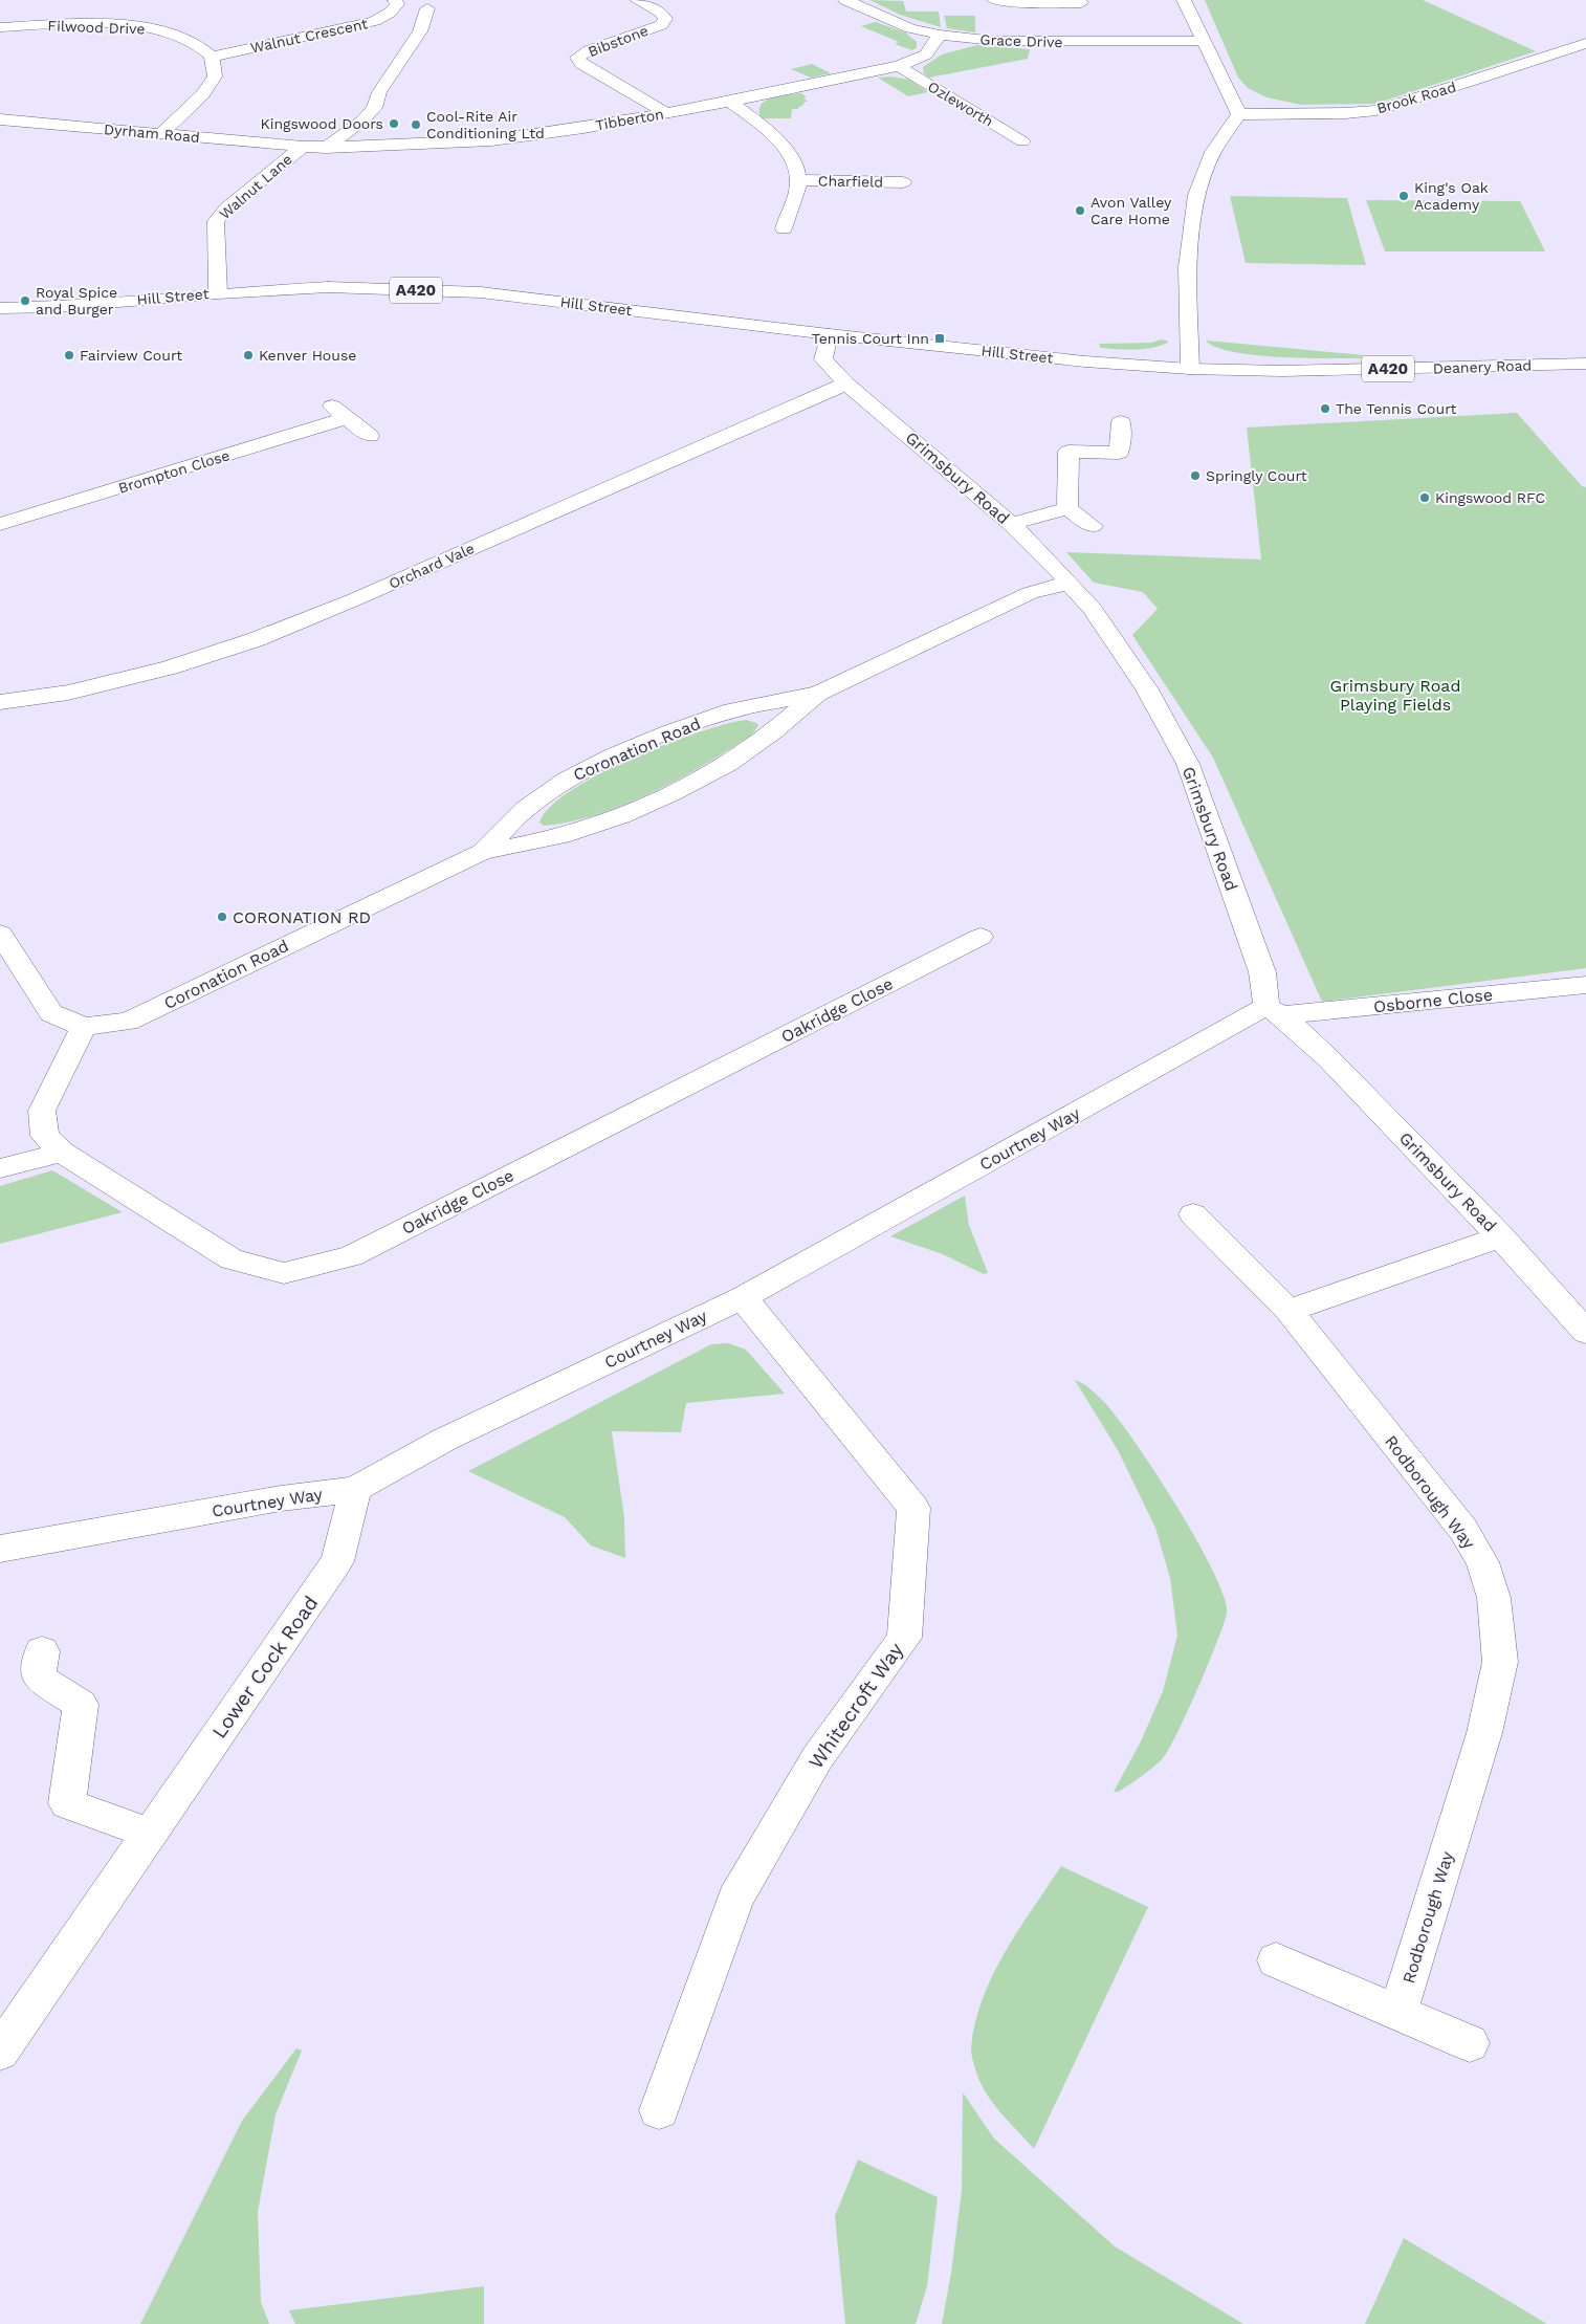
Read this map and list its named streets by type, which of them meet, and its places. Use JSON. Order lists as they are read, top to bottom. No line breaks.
{"streets":{"street":["Filwood Drive","Walnut Crescent","Bibstone","Grace Drive","Brook Road","Ozleworth","Tibberton","Dyrham Road","Charfield","Walnut Lane","A420","Hill Street","Deanery Road","Brompton Close","Grimsbury Road","Orchard Vale","Coronation Road","Osborne Close","Oakridge Close","Courtney Way","Rodborough Way","Lower Cock Road","Whitecroft Way"]},"crossings":[["Filwood Drive","Walnut Crescent"],["Bibstone","Tibberton"],["Grace Drive","Tibberton"],["Ozleworth","Tibberton"],["Tibberton","Dyrham Road"],["Tibberton","Walnut Lane"],["Dyrham Road","Walnut Lane"],["Walnut Lane","Hill Street"],["Hill Street","Deanery Road"],["Hill Street","Grimsbury Road"],["Grimsbury Road","Orchard Vale"],["Grimsbury Road","Coronation Road"],["Grimsbury Road","Osborne Close"],["Grimsbury Road","Courtney Way"],["Coronation Road","Oakridge Close"],["Osborne Close","Courtney Way"],["Courtney Way","Lower Cock Road"],["Courtney Way","Whitecroft Way"]],"parks":["Grimsbury Road Playing Fields"],"places":{"other":["Kingswood Doors","Cool-Rite Air Conditioning Ltd","King's Oak Academy","Avon Valley Care Home","Royal Spice and Burger","Fairview Court","Kenver House","The Tennis Court","Springly Court","Kingswood RFC","CORONATION RD"],"transit":["Tennis Court Inn"]}}
